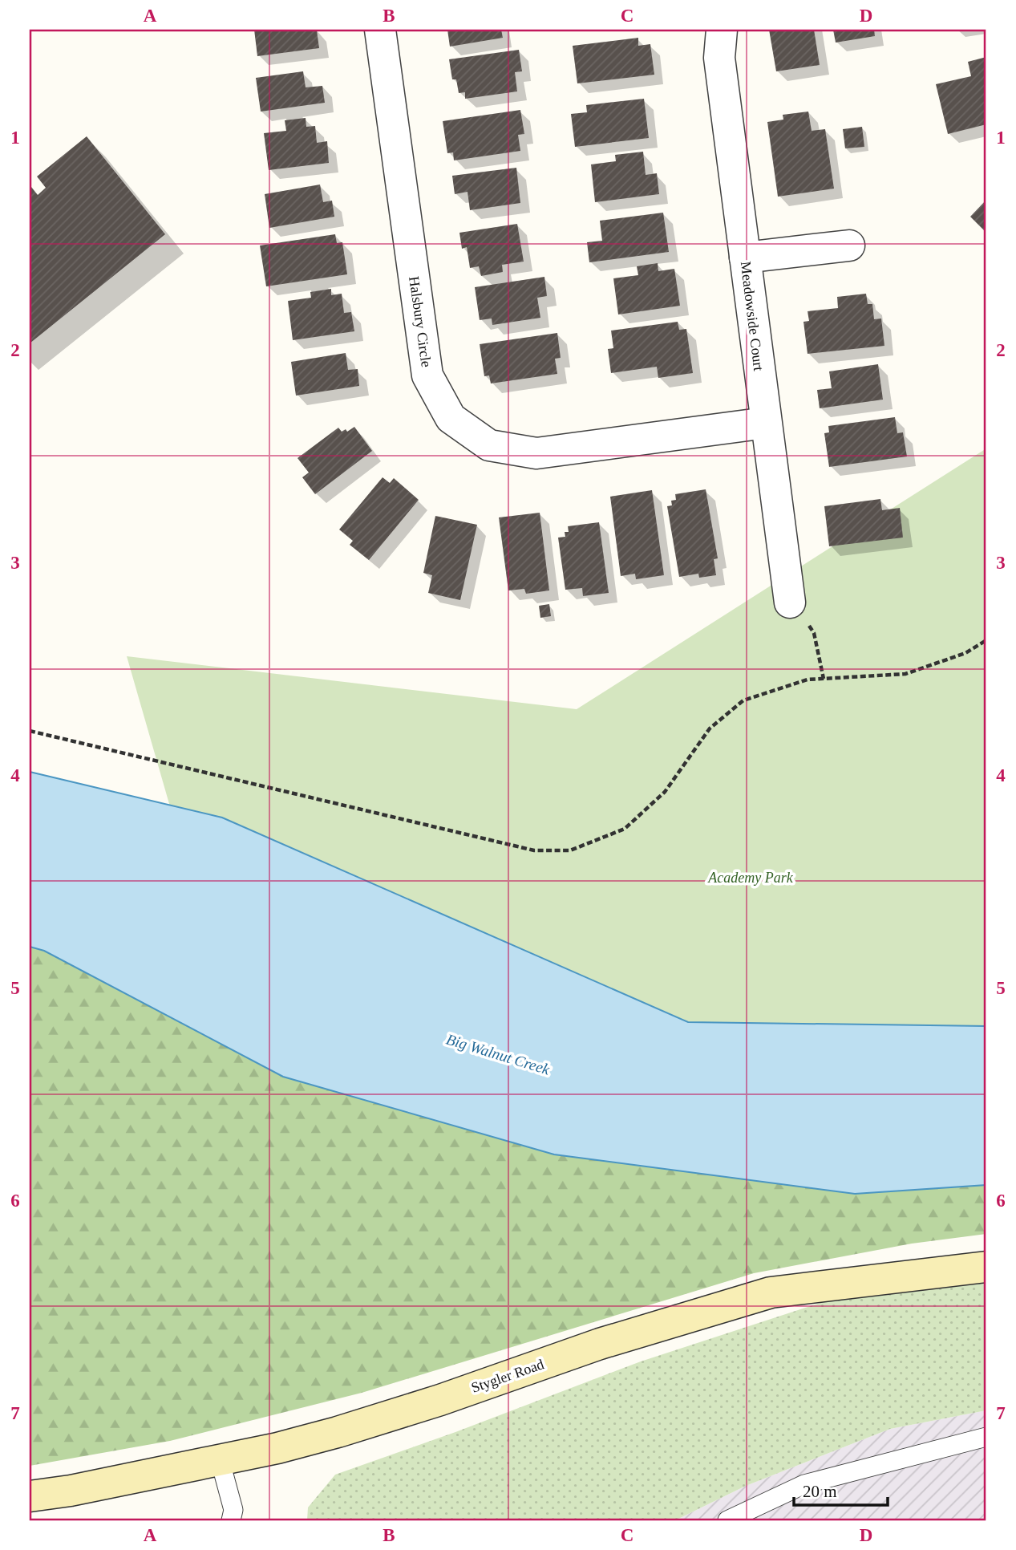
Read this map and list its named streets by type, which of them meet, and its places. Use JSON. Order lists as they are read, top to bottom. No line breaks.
{"streets":{"main road":["Stygler Road"],"street":["Meadowside Court","Halsbury Circle"]},"crossings":[["Meadowside Court","Halsbury Circle"]],"water":["Big Walnut Creek"],"parks":["Academy Park"],"scale_bar":"20 m","grid":{"columns":["A","B","C","D"],"rows":["1","2","3","4","5","6","7"]}}
